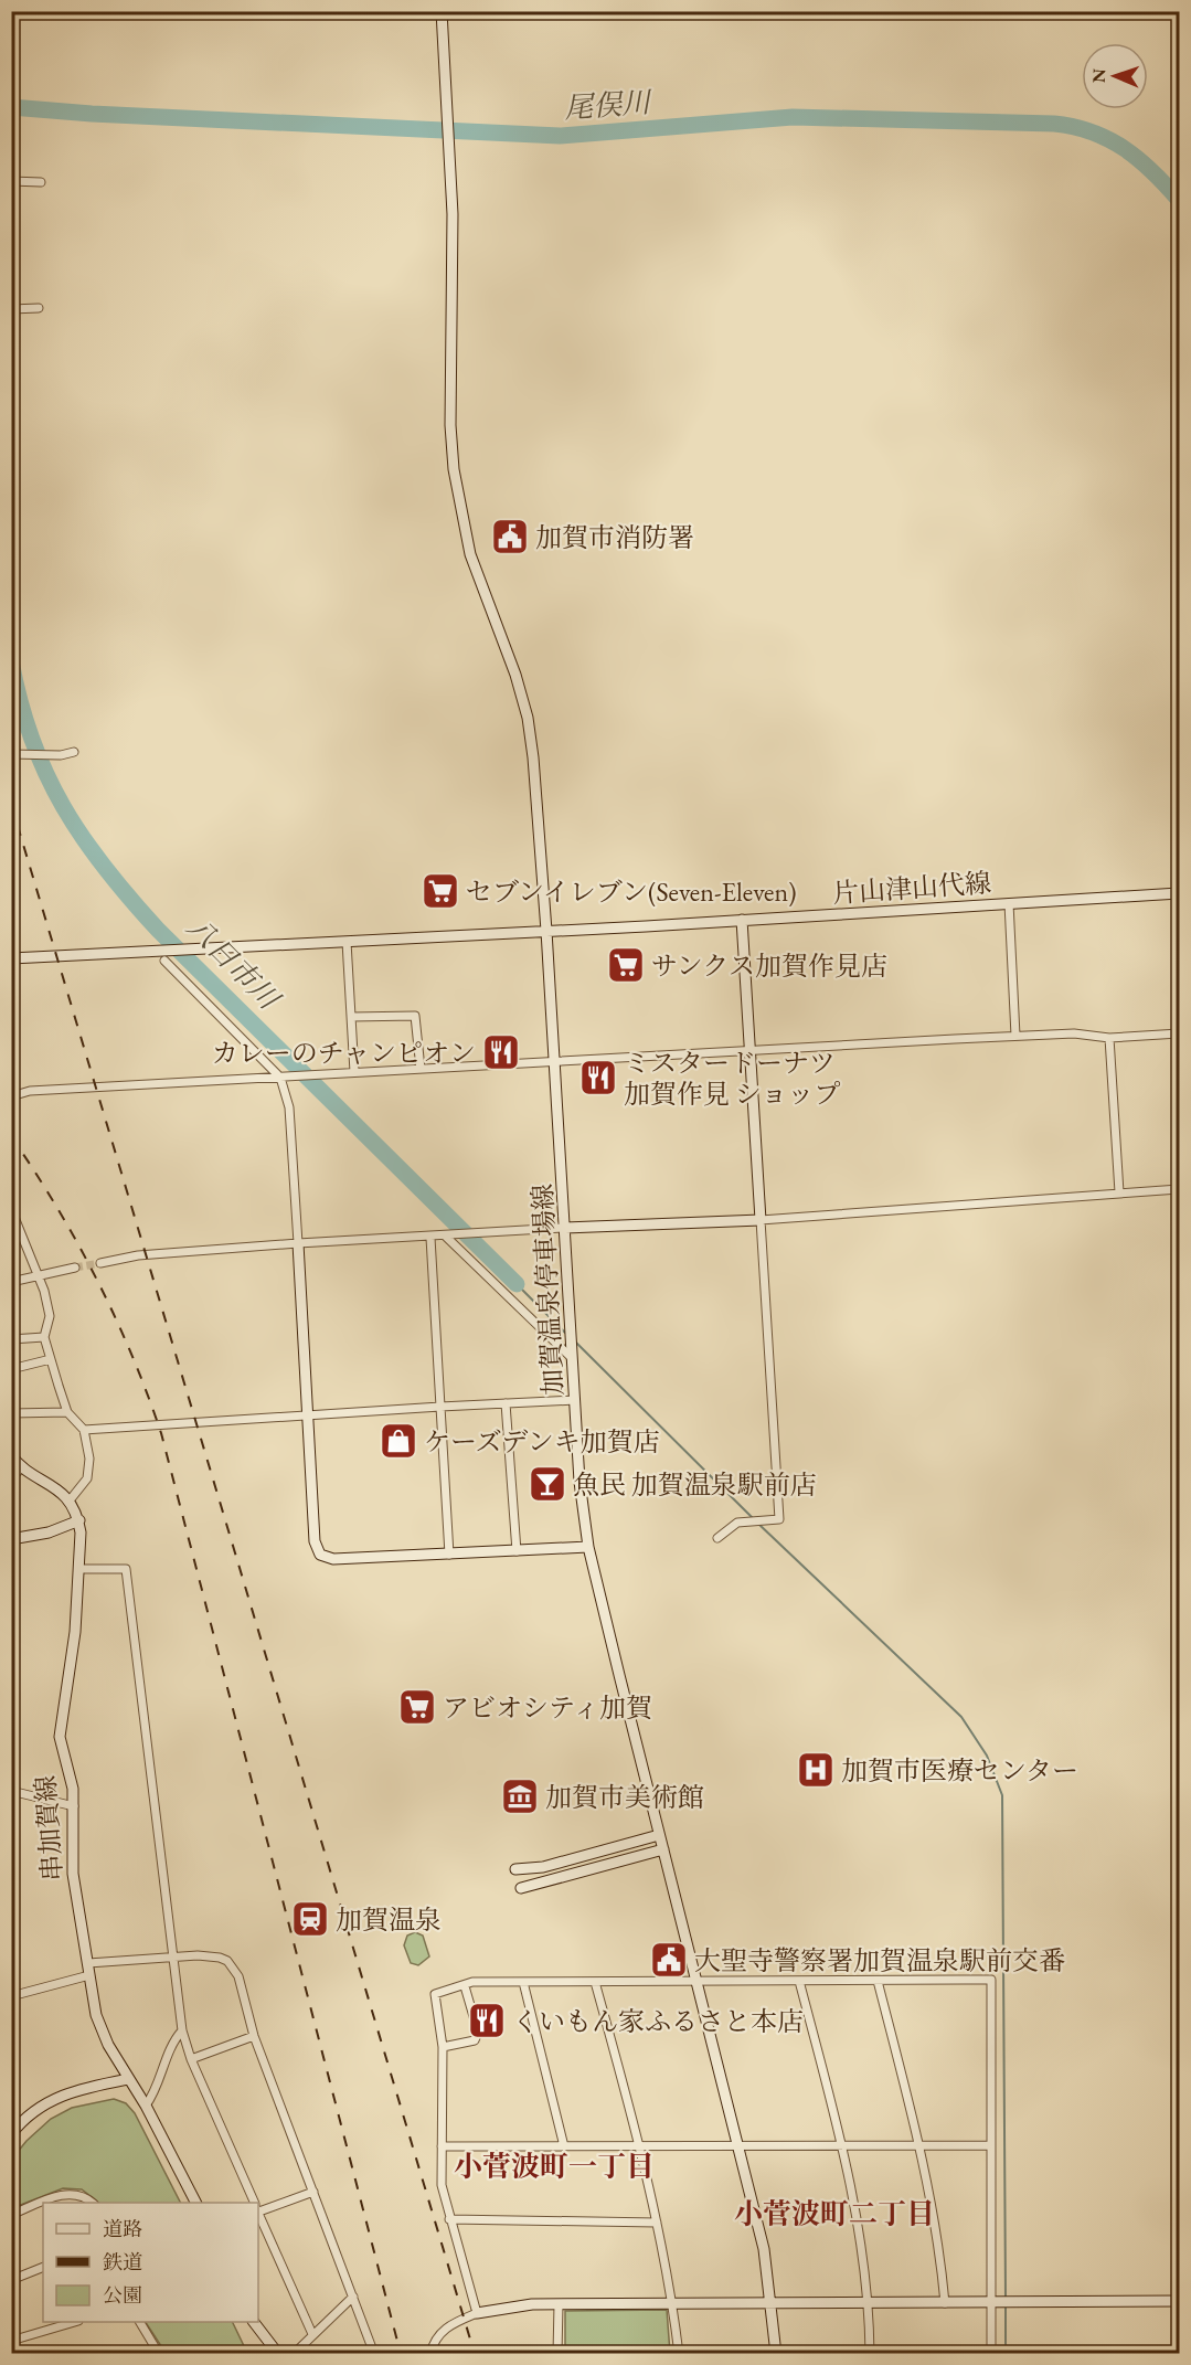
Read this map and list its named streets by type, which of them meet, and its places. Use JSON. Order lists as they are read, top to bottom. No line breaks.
{"streets":{"street":["片山津山代線","加賀温泉停車場線","串加賀線"]},"crossings":[["片山津山代線","加賀温泉停車場線"]],"districts":["小菅波町一丁目","小菅波町二丁目"],"water":["尾俣川","八日市川"],"places":{"public building":["加賀市消防署","大聖寺警察署加賀温泉駅前交番"],"supermarket":["セブンイレブン(Seven-Eleven)","サンクス加賀作見店","アビオシティ加賀"],"restaurant":["カレーのチャンピオン","ミスタードーナツ 加賀作見 ショップ","くいもん家ふるさと本店"],"shop":["ケーズデンキ加賀店"],"bar":["魚民 加賀温泉駅前店"],"hospital":["加賀市医療センター"],"museum":["加賀市美術館"],"station":["加賀温泉"]},"legend":["道路","鉄道","公園"],"north":"left"}
